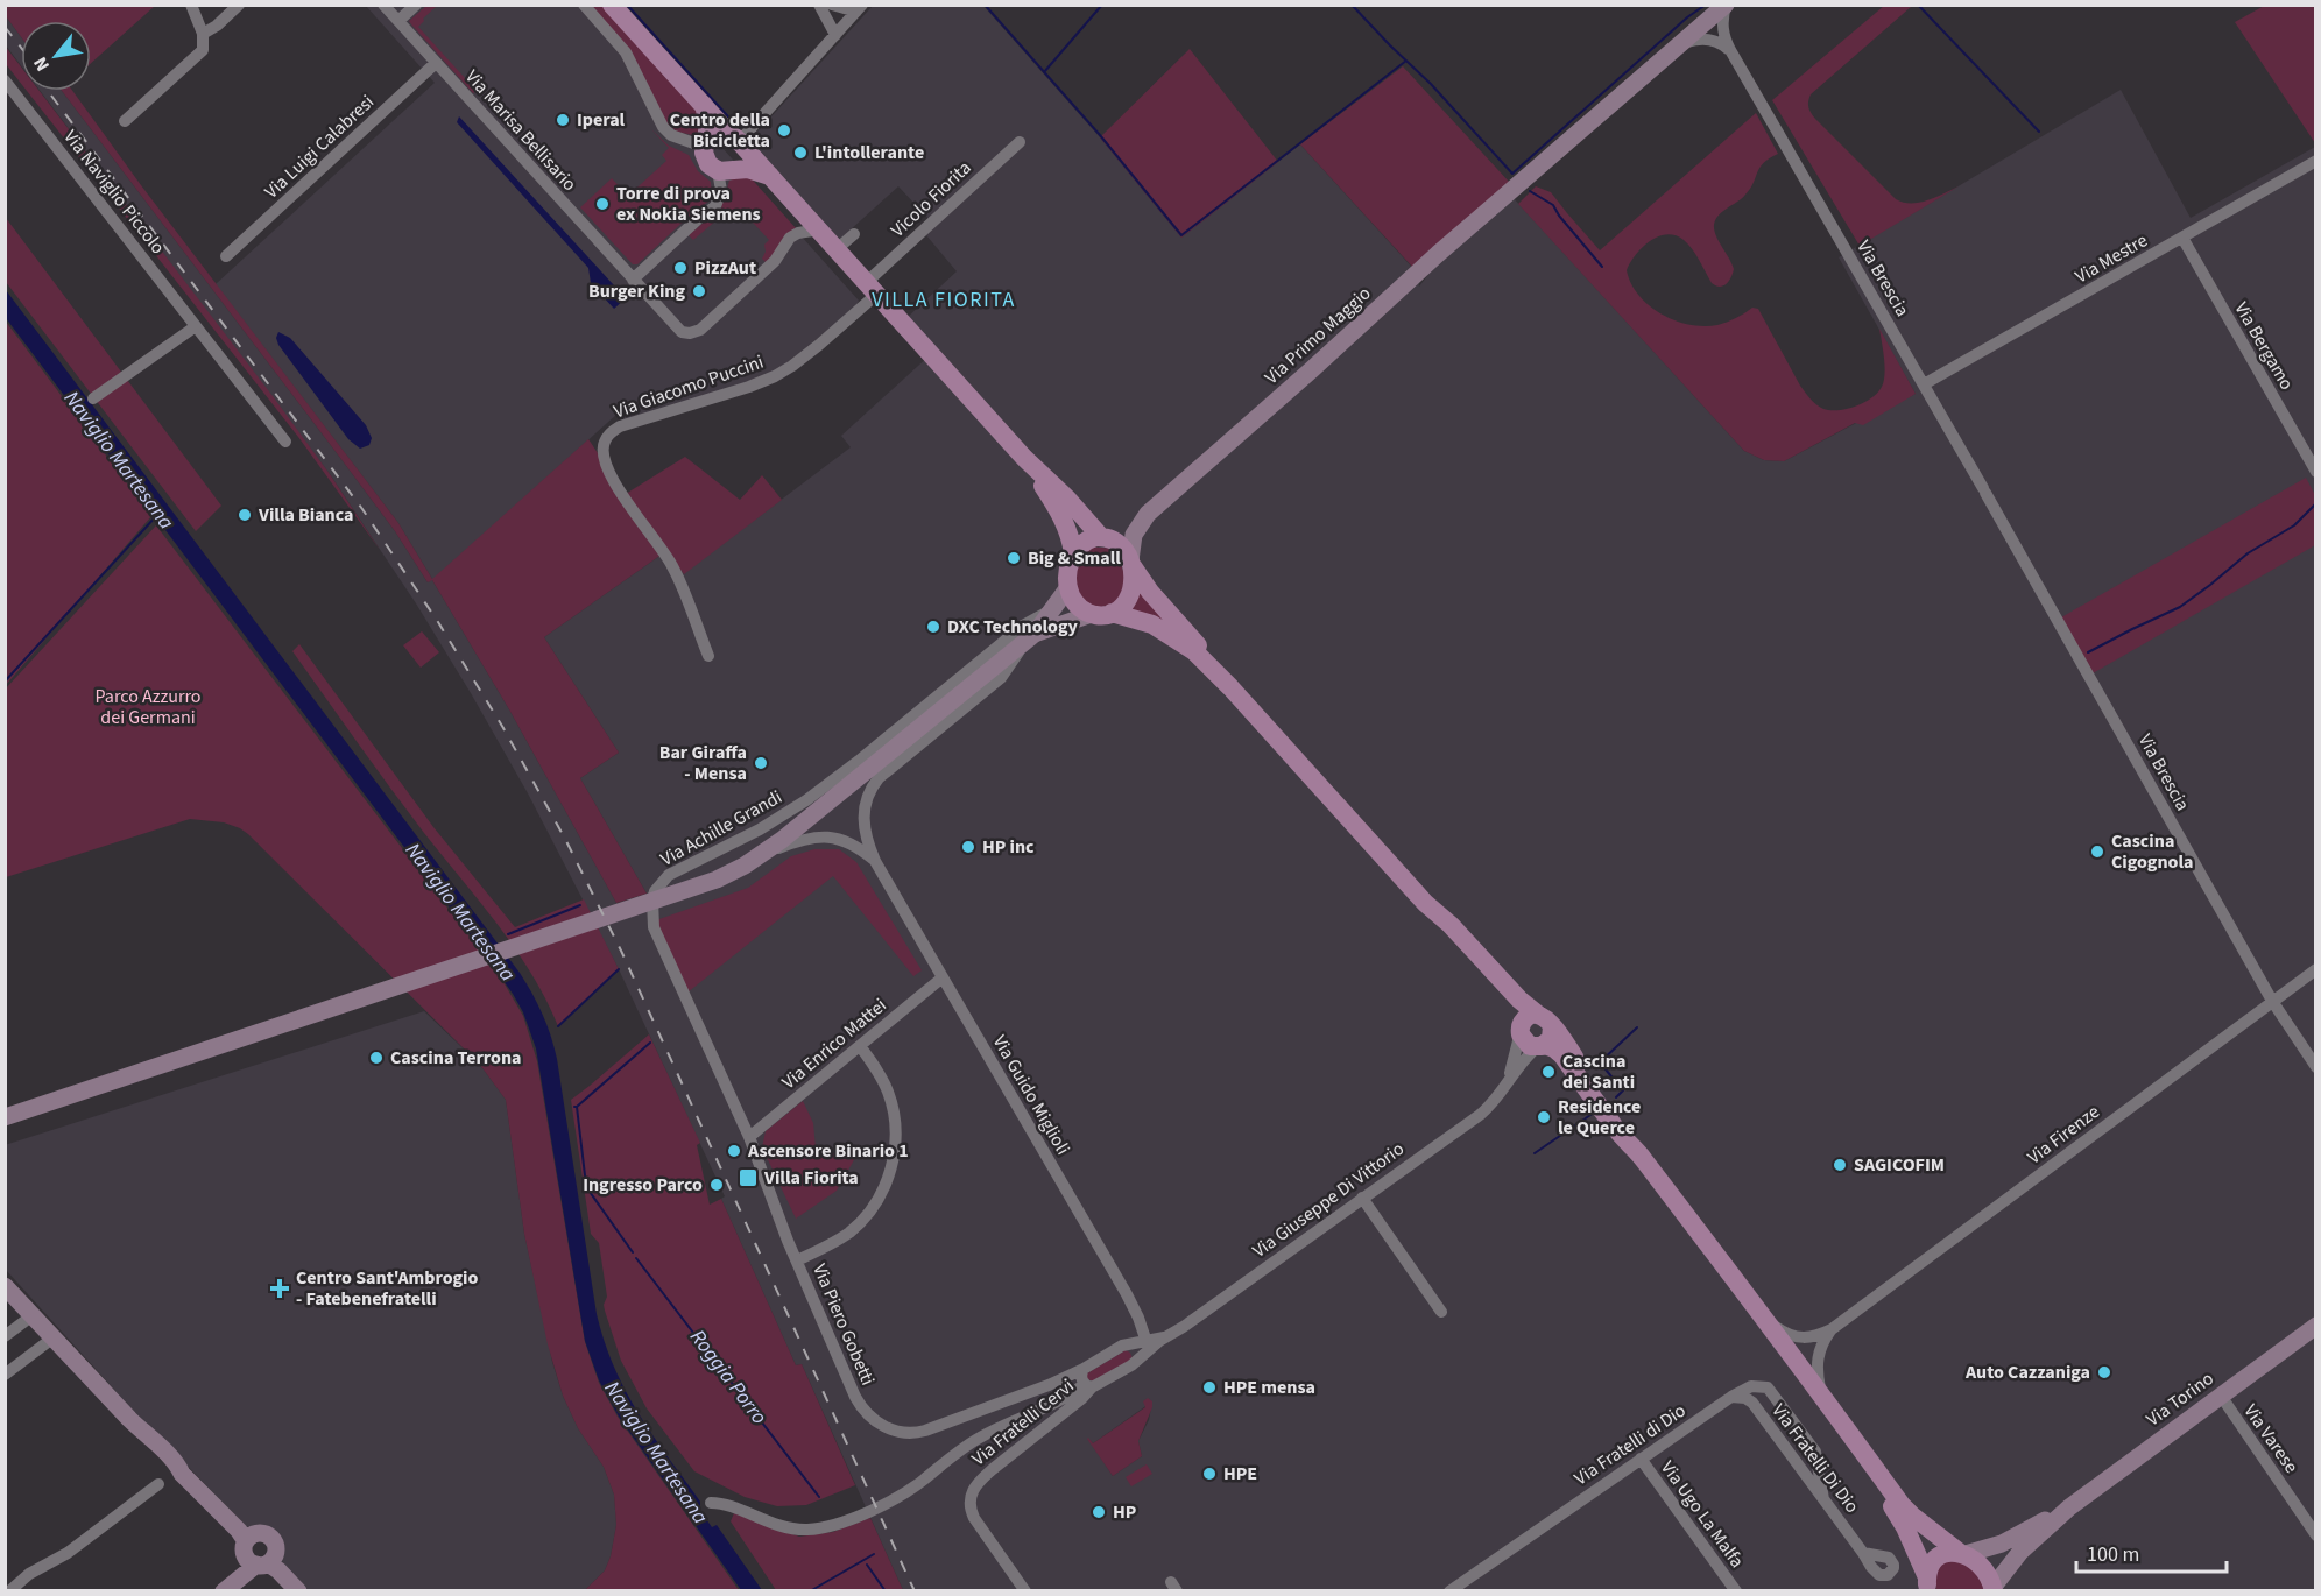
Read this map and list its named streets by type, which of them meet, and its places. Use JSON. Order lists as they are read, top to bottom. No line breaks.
{"streets":{"main road":["Via Primo Maggio","Via Torino"],"street":["Via Marisa Bellisario","Via Luigi Calabresi","Via Naviglio Piccolo","Vicolo Fiorita","Via Mestre","Via Brescia","Via Bergamo","Via Giacomo Puccini","Via Achille Grandi","Via Enrico Mattei","Via Guido Miglioli","Via Firenze","Via Giuseppe Di Vittorio","Via Piero Gobetti","Via Fratelli Cervi","Via Varese","Via Fratelli di Dio","Via Fratelli Di Dio","Via Ugo La Malfa"]},"crossings":[["Via Marisa Bellisario","Via Luigi Calabresi"],["Vicolo Fiorita","Via Giacomo Puccini"],["Via Mestre","Via Brescia"],["Via Mestre","Via Bergamo"],["Via Brescia","Via Primo Maggio"],["Via Brescia","Via Firenze"],["Via Achille Grandi","Via Enrico Mattei"],["Via Achille Grandi","Via Piero Gobetti"],["Via Enrico Mattei","Via Guido Miglioli"],["Via Enrico Mattei","Via Piero Gobetti"],["Via Guido Miglioli","Via Giuseppe Di Vittorio"],["Via Giuseppe Di Vittorio","Via Piero Gobetti"],["Via Giuseppe Di Vittorio","Via Fratelli Cervi"],["Via Piero Gobetti","Via Fratelli Cervi"],["Via Torino","Via Varese"],["Via Fratelli di Dio","Via Fratelli Di Dio"],["Via Fratelli di Dio","Via Ugo La Malfa"]],"districts":["VILLA FIORITA"],"water":["Naviglio Martesana","Roggia Porro"],"parks":["Parco Azzurro dei Germani"],"places":{"other":["Iperal","Centro della Bicicletta","L'intollerante","Torre di prova ex Nokia Siemens","PizzAut","Burger King","Villa Bianca","Big & Small","DXC Technology","Bar Giraffa - Mensa","HP inc","Cascina Cigognola","Cascina Terrona","Cascina dei Santi","Residence le Querce","Ascensore Binario 1","SAGICOFIM","Ingresso Parco","Auto Cazzaniga","HPE mensa","HPE","HP"],"transit":["Villa Fiorita"],"health":["Centro Sant'Ambrogio - Fatebenefratelli"]},"scale_bar":"100 m","north":"bottom left"}
